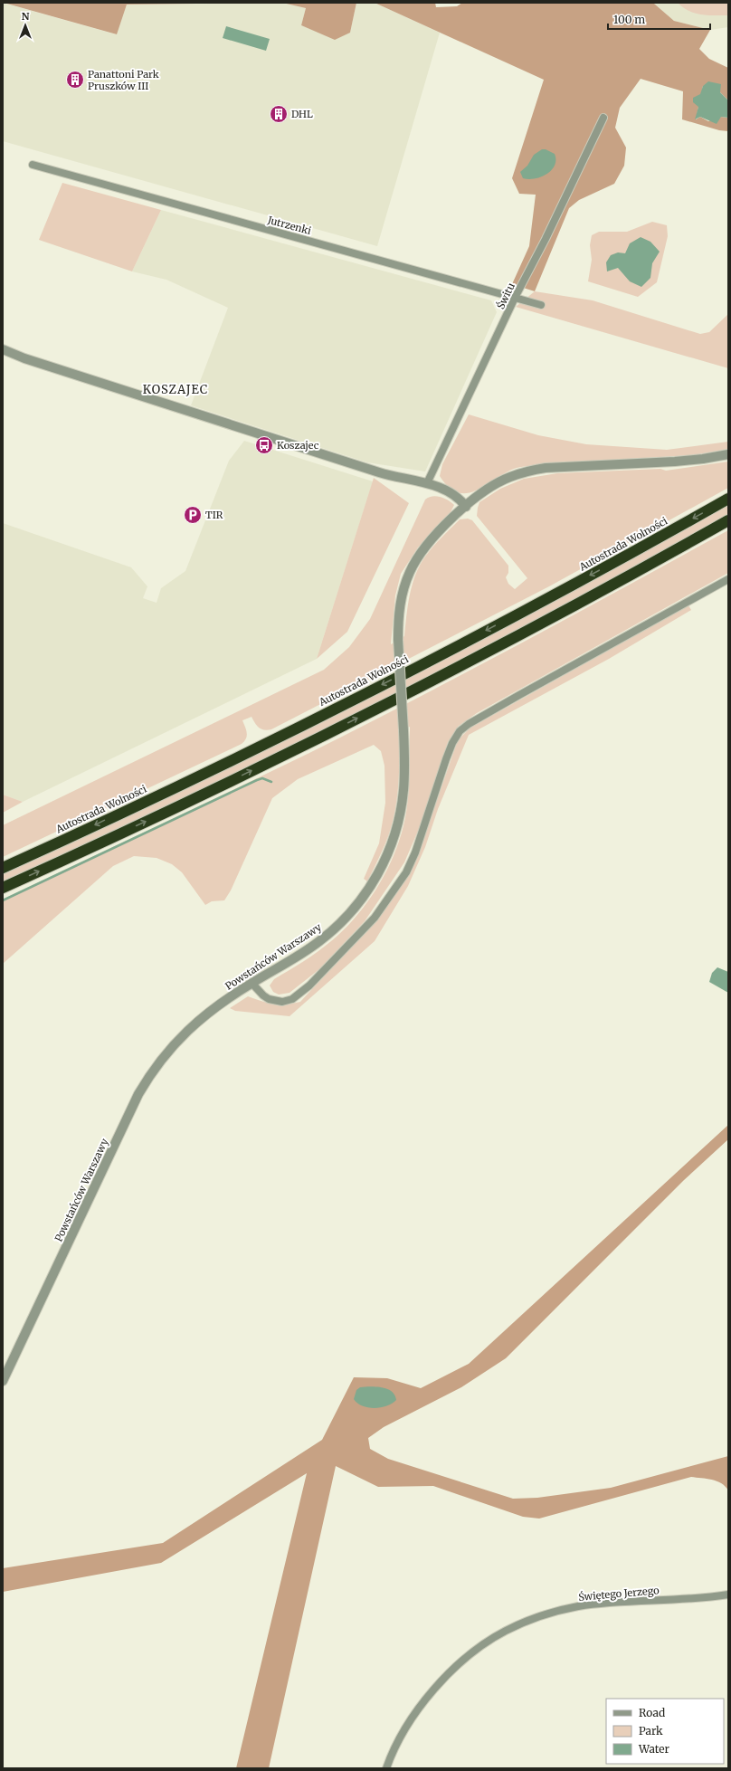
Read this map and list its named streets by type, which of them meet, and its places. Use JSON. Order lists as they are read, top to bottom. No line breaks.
{"streets":{"highway":["Autostrada Wolności"],"street":["Jutrzenki","Świtu","Powstańców Warszawy","Świętego Jerzego"]},"crossings":[["Jutrzenki","Świtu"]],"districts":["KOSZAJEC"],"places":{"building":["Panattoni Park Pruszków III","DHL"],"bus stop":["Koszajec"],"parking":["TIR"]},"legend":["Road","Park","Water"],"scale_bar":"100 m","north":"top"}
